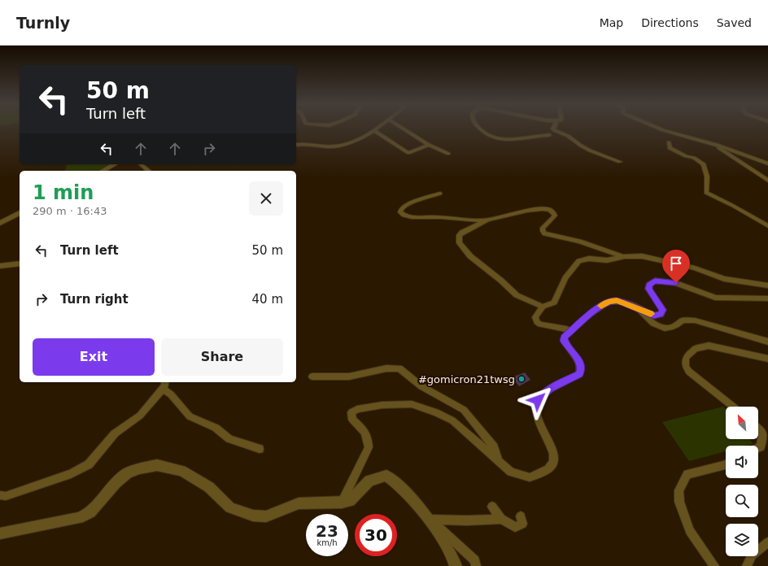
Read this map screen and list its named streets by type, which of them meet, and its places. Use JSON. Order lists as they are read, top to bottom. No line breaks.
{"places":["#gomicron21twsg"],"north":"top left","page":{"header":"Turnly","nav":["Map","Directions","Saved"],"turn":["50 m","Turn left"],"heading":["1 min","290 m · 16:43"],"list":[{"name":"Turn left","value":"50 m"},{"name":"Turn right","value":"40 m"}],"buttons":["Exit","Share"],"speed":"23 km/h","limit":"30"}}
